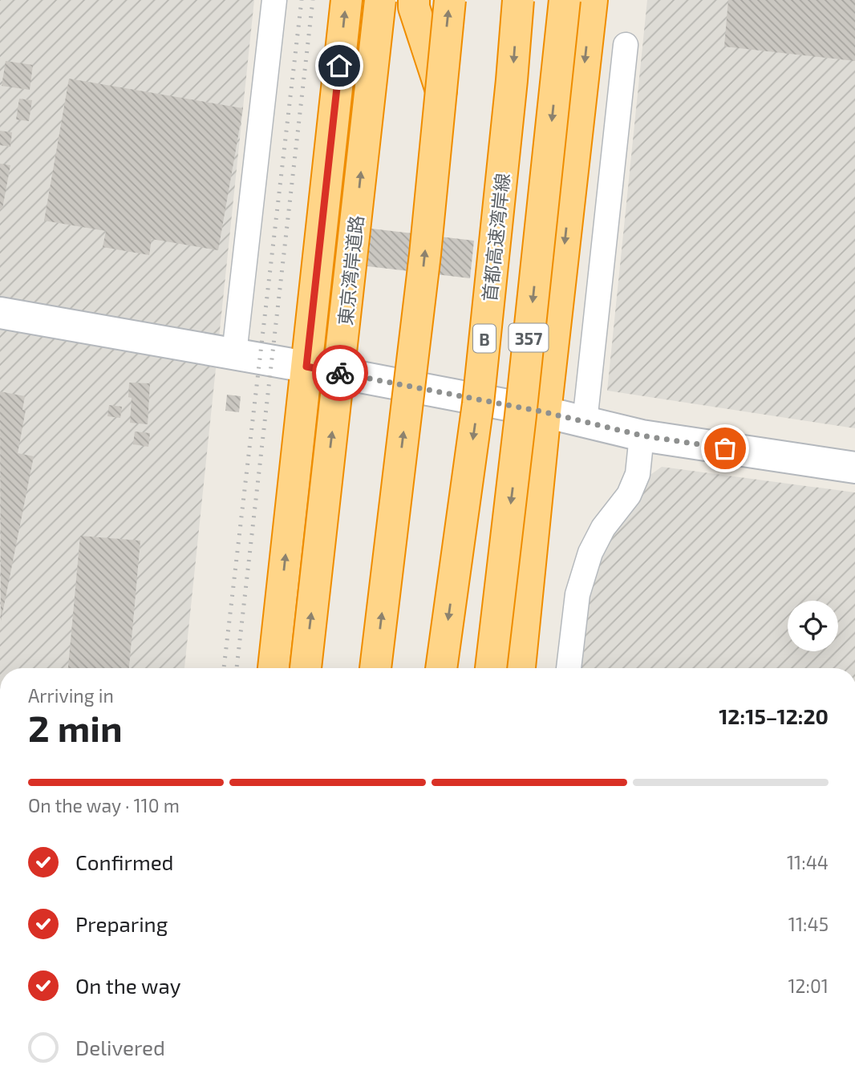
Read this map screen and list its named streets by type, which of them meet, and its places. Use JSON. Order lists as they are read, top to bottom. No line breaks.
{"streets":{"highway":["首都高速湾岸線","東京湾岸道路","357","B"]},"page":{"heading":["2 min","Arriving in","12:15–12:20"],"bar":"On the way · 110 m","list":[["Confirmed","11:44"],["Preparing","11:45"],["On the way","12:01"],"Delivered"]}}
